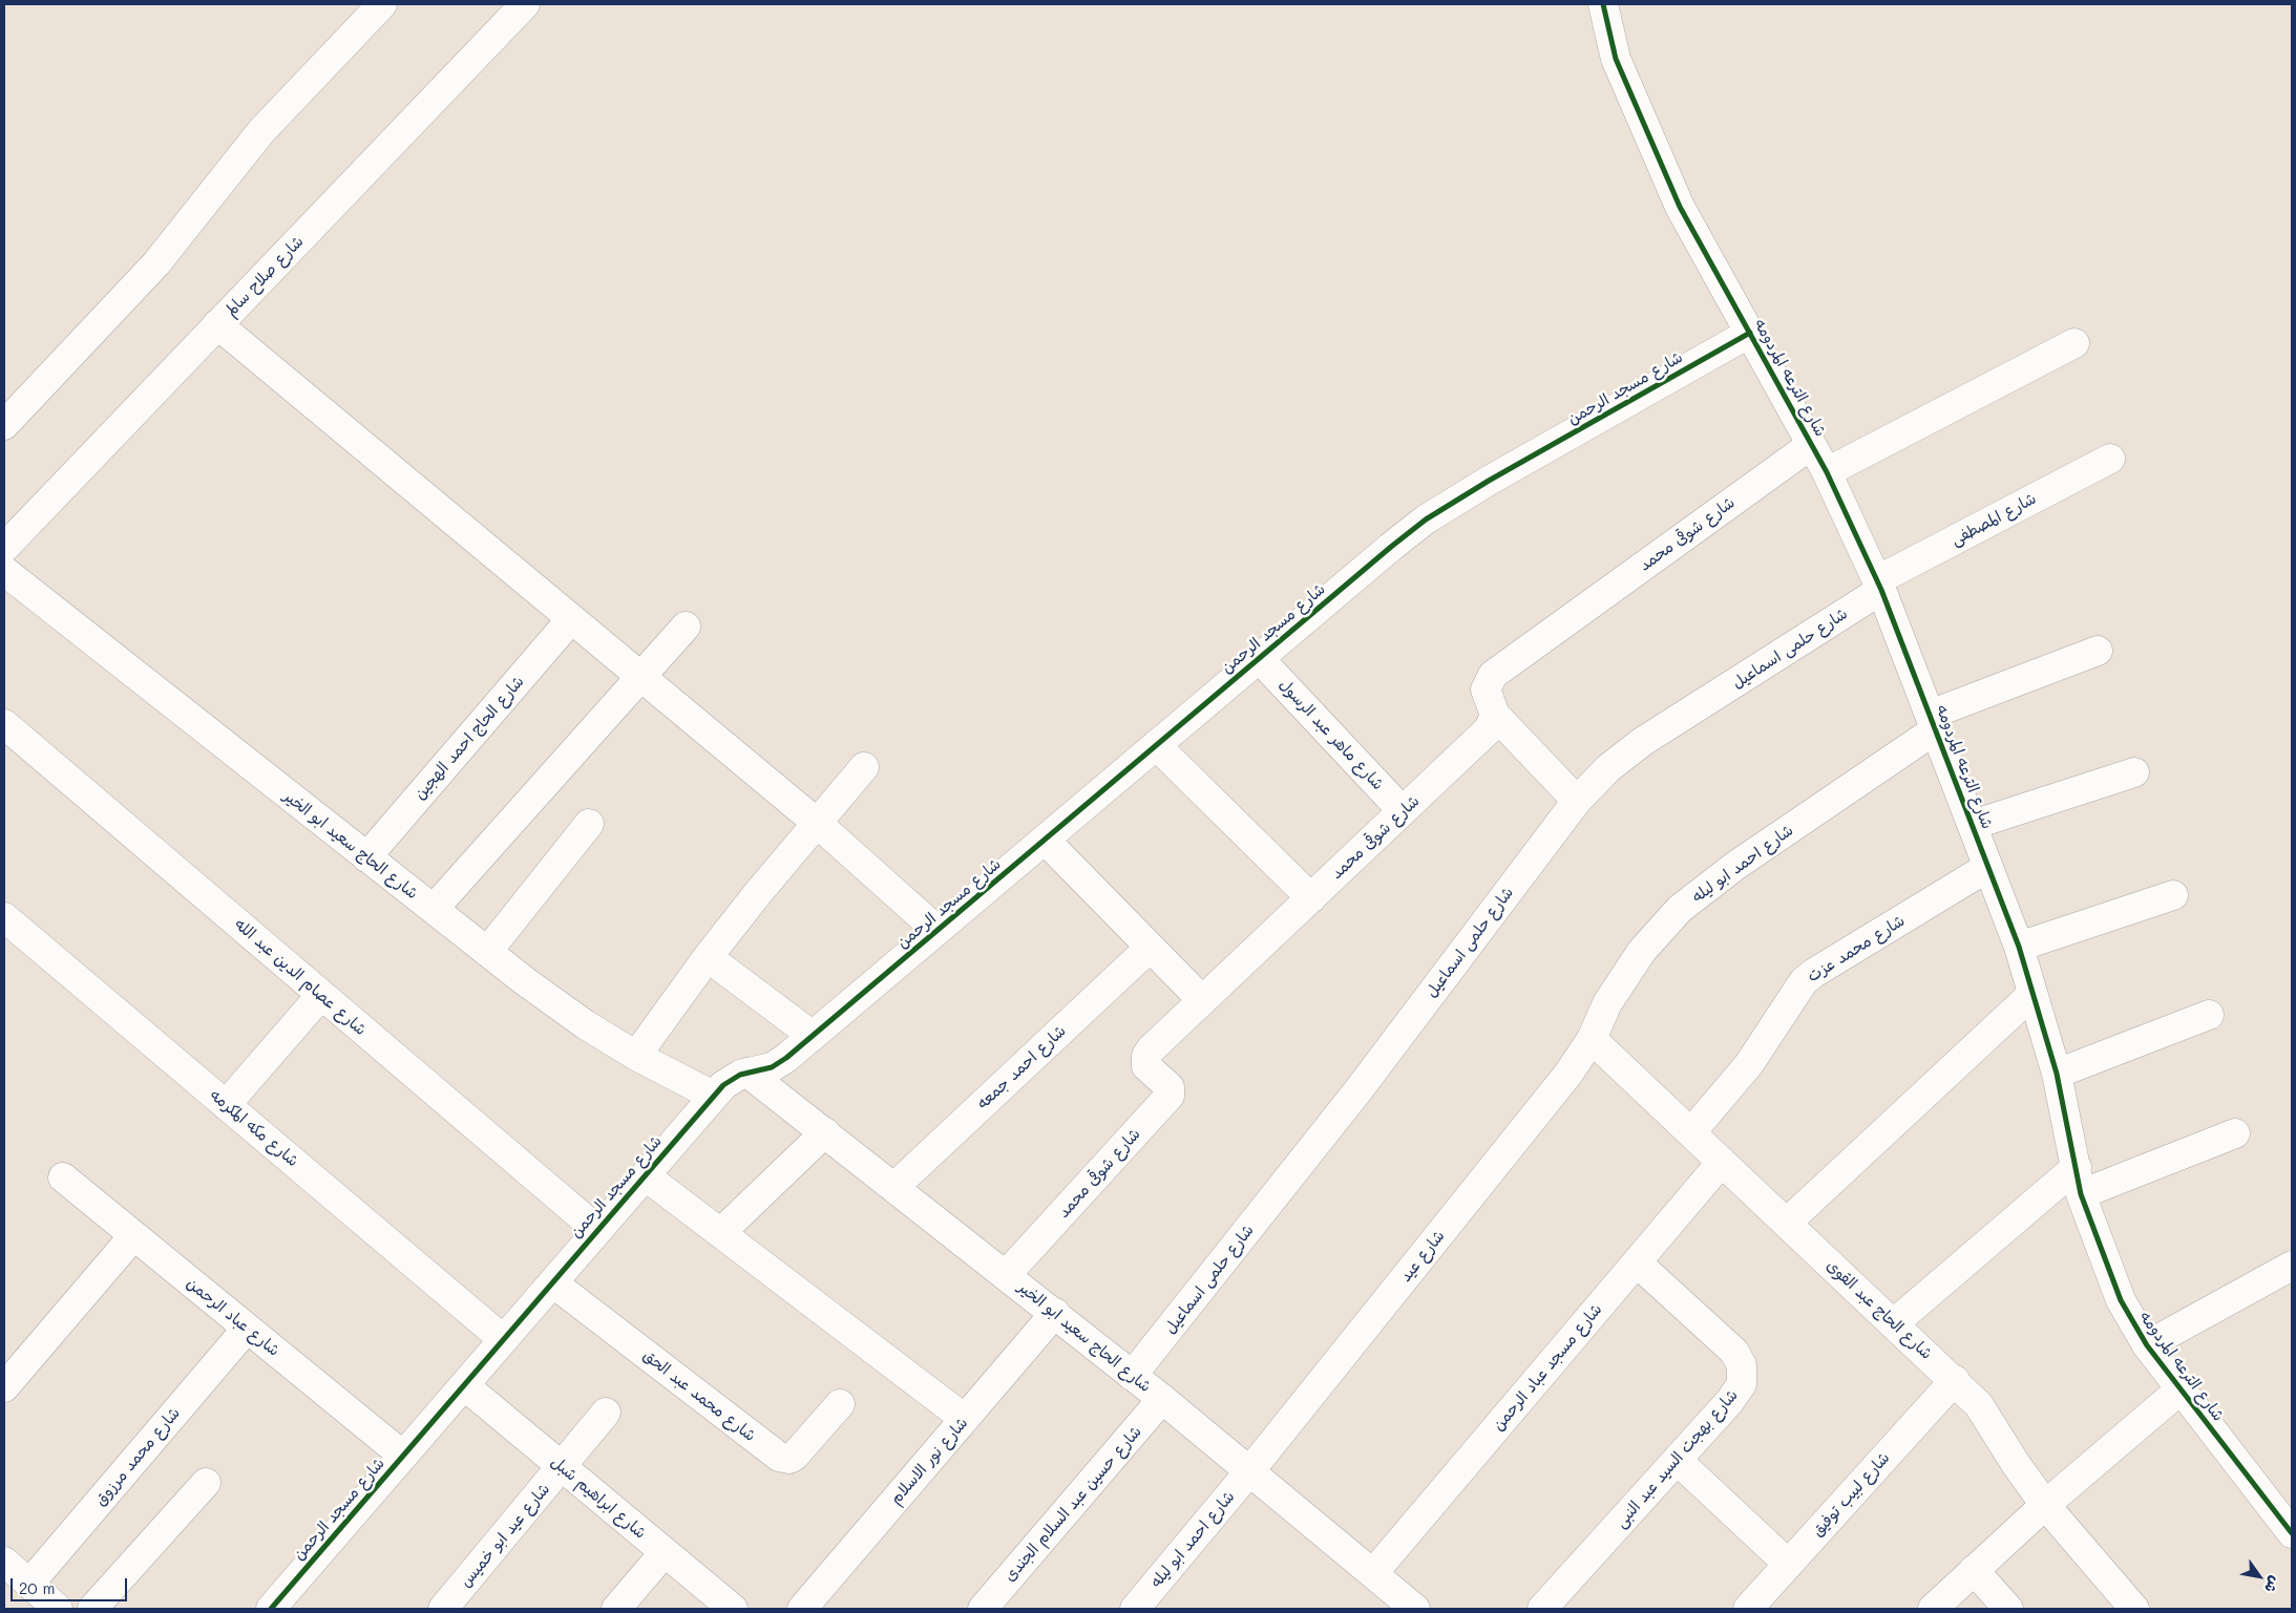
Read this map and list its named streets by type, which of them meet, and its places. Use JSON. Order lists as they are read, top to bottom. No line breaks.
{"streets":{"street":["شارع صلاح سالم","شارع الترعه المردومه","شارع مسجد الرحمن","شارع المصطفى","شارع شوقى محمد","شارع حلمى اسماعيل","شارع ماهر عبد الرسول","شارع الحاج احمد الهجين","شارع الحاج سعيد ابو الخير","شارع احمد ابو ليله","شارع محمد عزت","شارع عصام الدين عبد الله","شارع احمد جمعه","شارع مكه المكرمه","شارع عيد","شارع الحاج عبد القوى","شارع عباد الرحمن","شارع مسجد عباد الرحمن","شارع محمد عبد الحق","شارع محمد مرزوق","شارع بهجت السيد عبد النبى","شارع نور الاسلام","شارع لبيب توفيق","شارع ابراهيم شبل","شارع حسين عبد السلام الجندى","شارع عيد ابو خميس"]},"crossings":[["شارع الترعه المردومه","شارع مسجد الرحمن"],["شارع الترعه المردومه","شارع المصطفى"],["شارع الترعه المردومه","شارع شوقى محمد"],["شارع الترعه المردومه","شارع حلمى اسماعيل"],["شارع الترعه المردومه","شارع احمد ابو ليله"],["شارع الترعه المردومه","شارع محمد عزت"],["شارع مسجد الرحمن","شارع ماهر عبد الرسول"],["شارع مسجد الرحمن","شارع الحاج سعيد ابو الخير"],["شارع مسجد الرحمن","شارع عصام الدين عبد الله"],["شارع مسجد الرحمن","شارع مكه المكرمه"],["شارع مسجد الرحمن","شارع عباد الرحمن"],["شارع مسجد الرحمن","شارع محمد عبد الحق"],["شارع مسجد الرحمن","شارع ابراهيم شبل"],["شارع المصطفى","شارع حلمى اسماعيل"],["شارع شوقى محمد","شارع ماهر عبد الرسول"],["شارع شوقى محمد","شارع الحاج سعيد ابو الخير"],["شارع حلمى اسماعيل","شارع الحاج سعيد ابو الخير"],["شارع الحاج احمد الهجين","شارع الحاج سعيد ابو الخير"],["شارع الحاج سعيد ابو الخير","شارع احمد ابو ليله"],["شارع الحاج سعيد ابو الخير","شارع احمد جمعه"],["شارع الحاج سعيد ابو الخير","شارع عيد"],["شارع الحاج سعيد ابو الخير","شارع مسجد عباد الرحمن"],["شارع الحاج سعيد ابو الخير","شارع نور الاسلام"],["شارع الحاج سعيد ابو الخير","شارع حسين عبد السلام الجندى"],["شارع احمد ابو ليله","شارع عيد"],["شارع احمد ابو ليله","شارع الحاج عبد القوى"],["شارع محمد عزت","شارع الحاج عبد القوى"],["شارع عيد","شارع الحاج عبد القوى"],["شارع الحاج عبد القوى","شارع مسجد عباد الرحمن"],["شارع الحاج عبد القوى","شارع لبيب توفيق"],["شارع عباد الرحمن","شارع محمد مرزوق"],["شارع مسجد عباد الرحمن","شارع بهجت السيد عبد النبى"],["شارع ابراهيم شبل","شارع عيد ابو خميس"]],"scale_bar":"20 m","north":"bottom right"}
